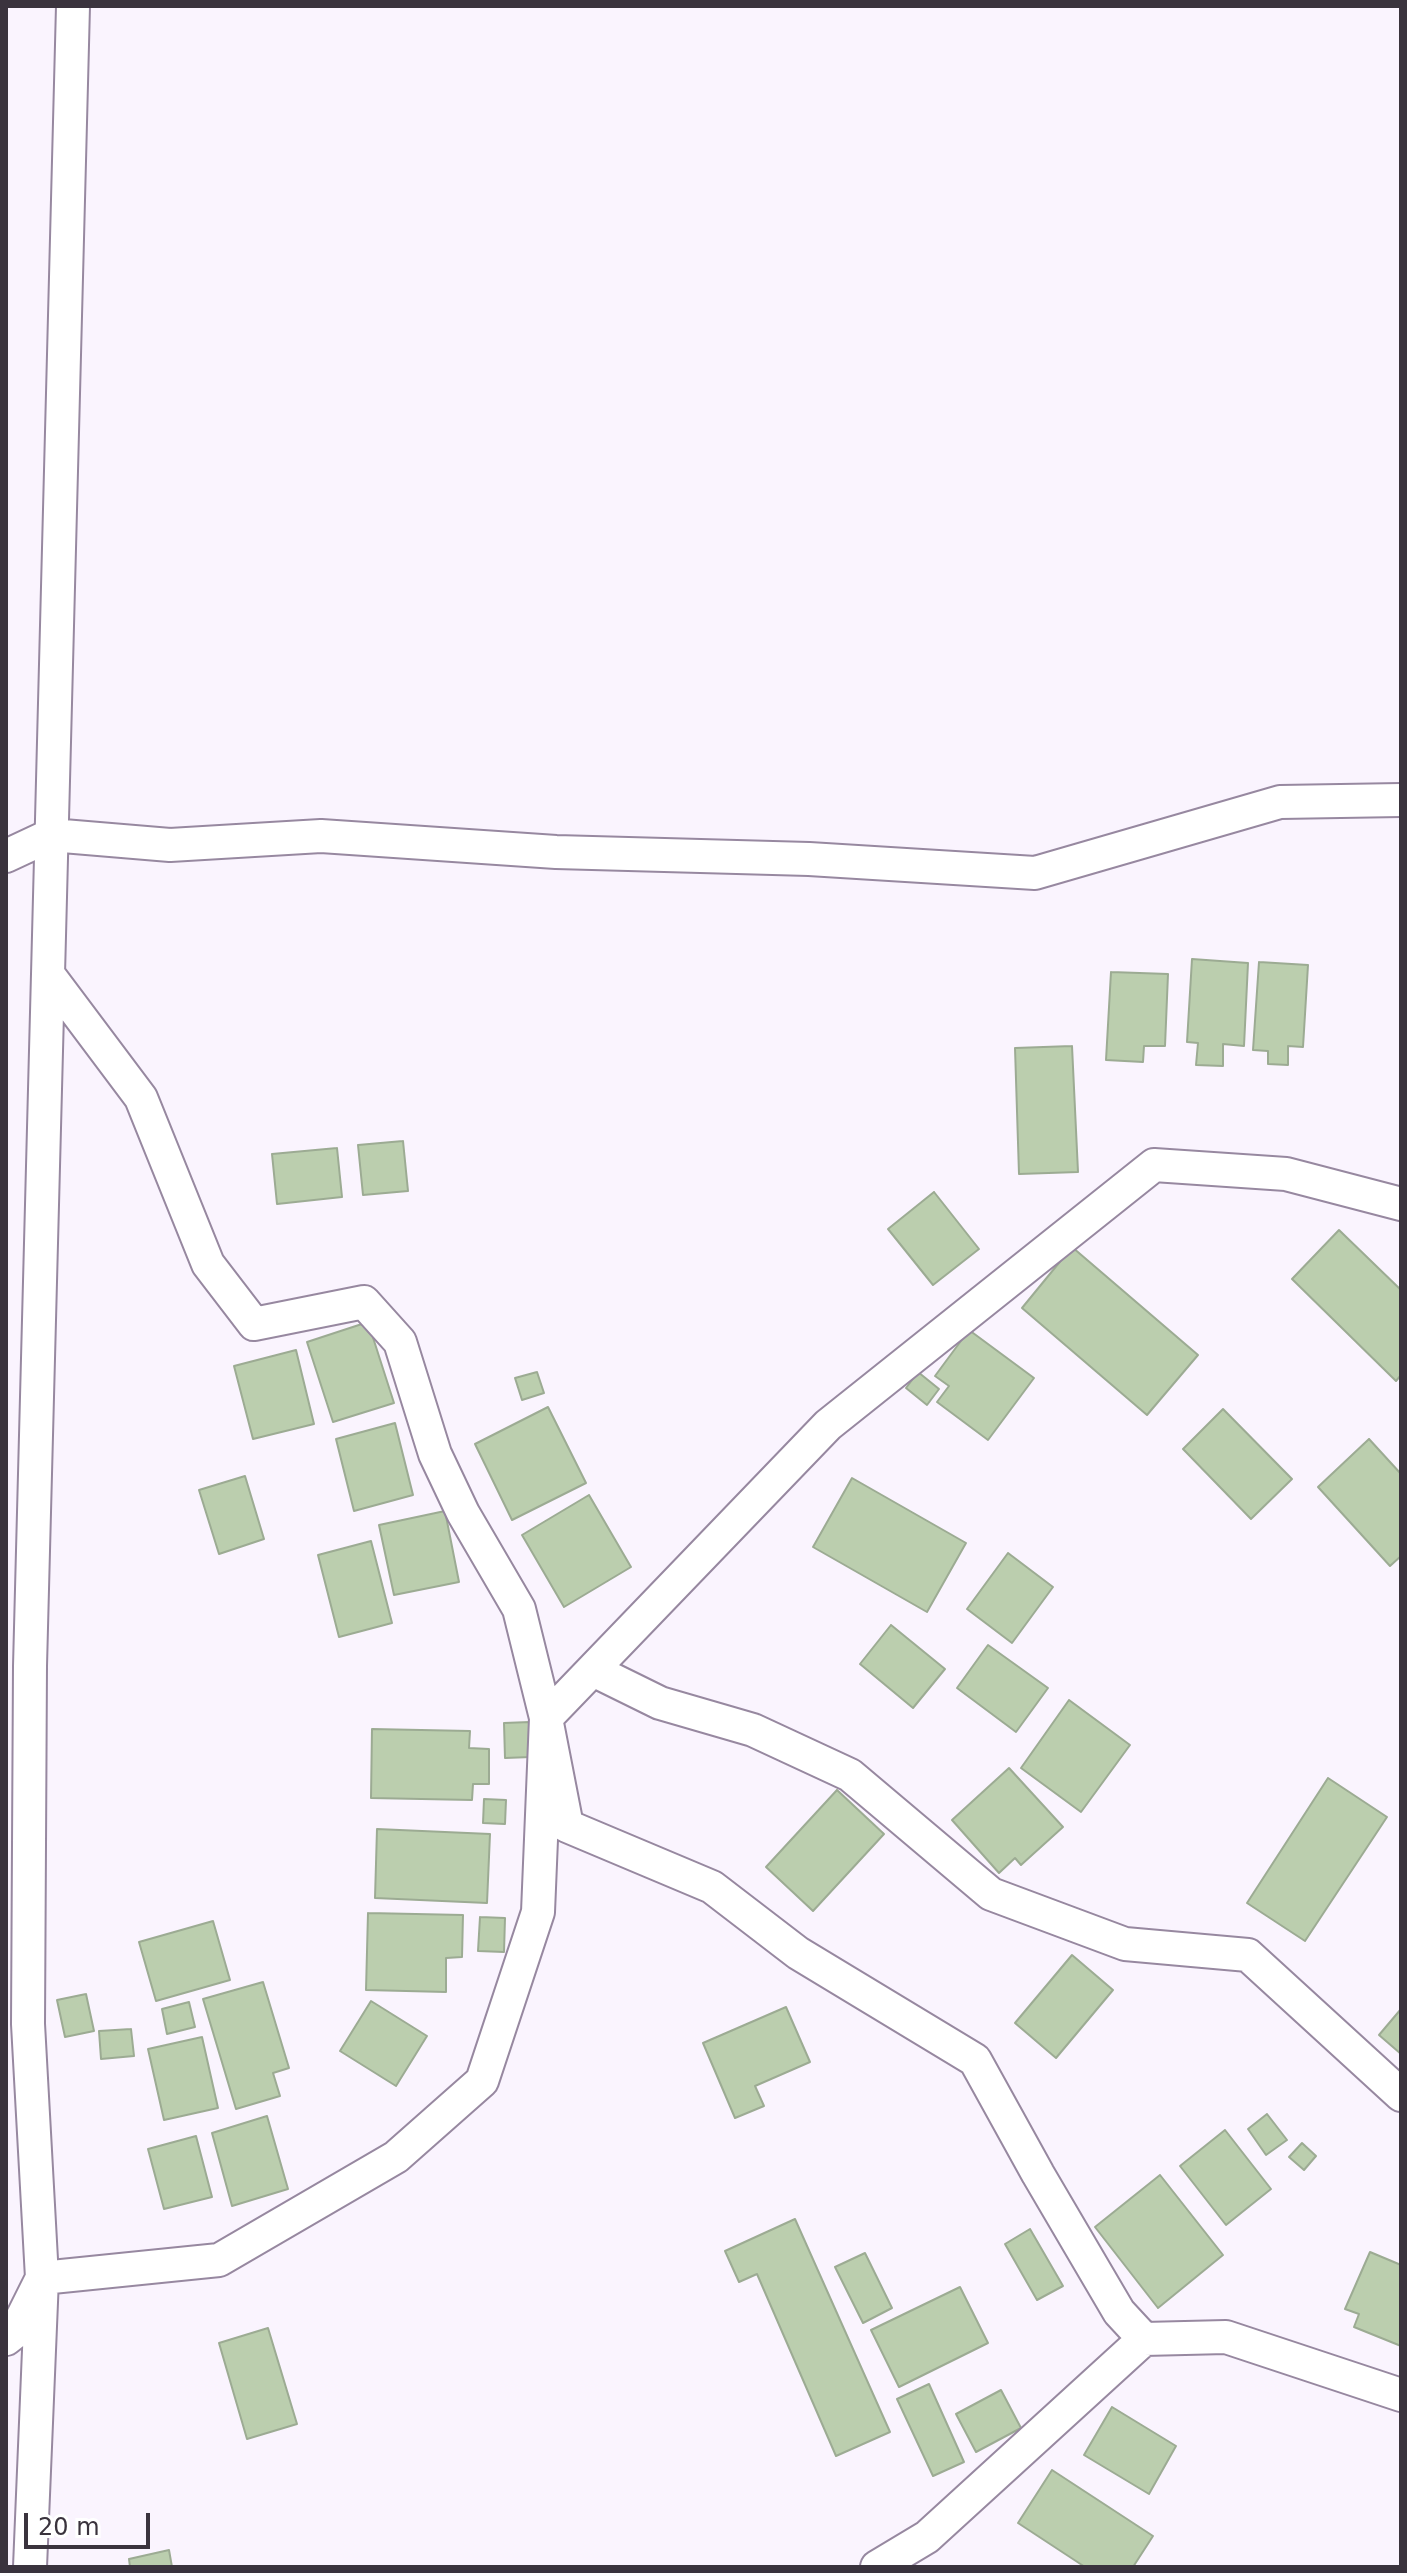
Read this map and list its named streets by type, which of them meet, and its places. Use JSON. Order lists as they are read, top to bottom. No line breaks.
{"scale_bar":"20 m"}
